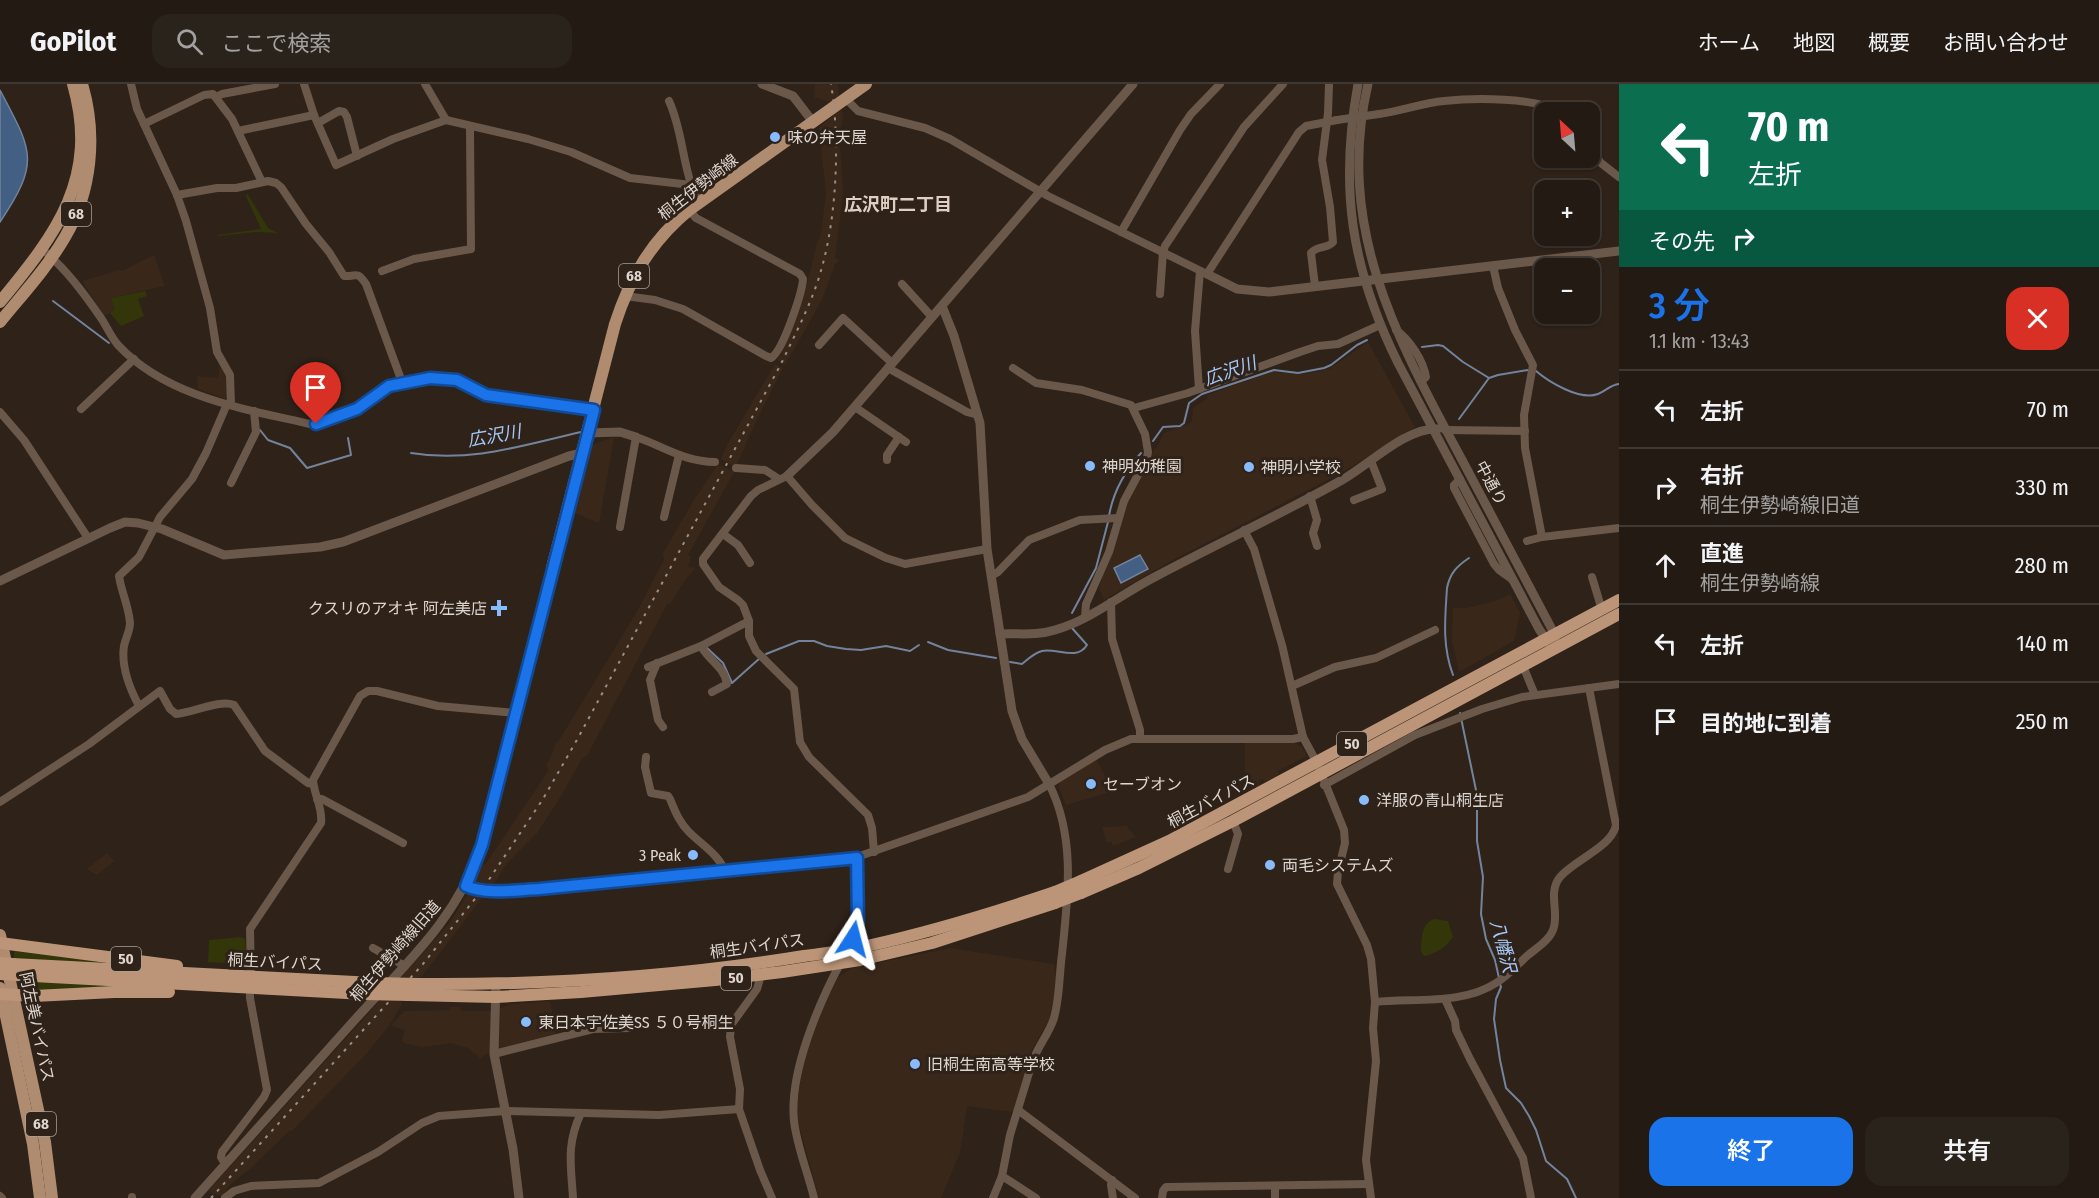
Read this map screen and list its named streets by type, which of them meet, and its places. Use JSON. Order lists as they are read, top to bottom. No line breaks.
{"streets":{"highway":["50","桐生バイパス"],"main road":["桐生伊勢崎線","68","阿左美バイパス"],"street":["中通り","桐生伊勢崎線旧道"]},"crossings":[["桐生伊勢崎線","桐生伊勢崎線旧道"],["中通り","桐生バイパス"],["50","桐生バイパス"],["50","阿左美バイパス"]],"districts":["広沢町二丁目"],"water":["広沢川","八幡沢"],"places":{"other":["味の弁天屋","神明幼稚園","神明小学校","セーブオン","洋服の青山桐生店","3 Peak","両毛システムズ","東日本宇佐美SS ５０号桐生","旧桐生南高等学校"],"health":["クスリのアオキ 阿左美店"]},"north":"top left","page":{"header":"GoPilot","search":"ここで検索","nav":["ホーム","地図","概要","お問い合わせ"],"turn":["70 m","左折"],"map_buttons":["+","−"],"then":"その先","heading":["3 分","1.1 km · 13:43"],"list":[{"name":"左折","value":"70 m"},{"name":"右折","note":"桐生伊勢崎線旧道","value":"330 m"},{"name":"直進","note":"桐生伊勢崎線","value":"280 m"},{"name":"左折","value":"140 m"},{"name":"目的地に到着","value":"250 m"}],"buttons":["終了","共有"]}}
